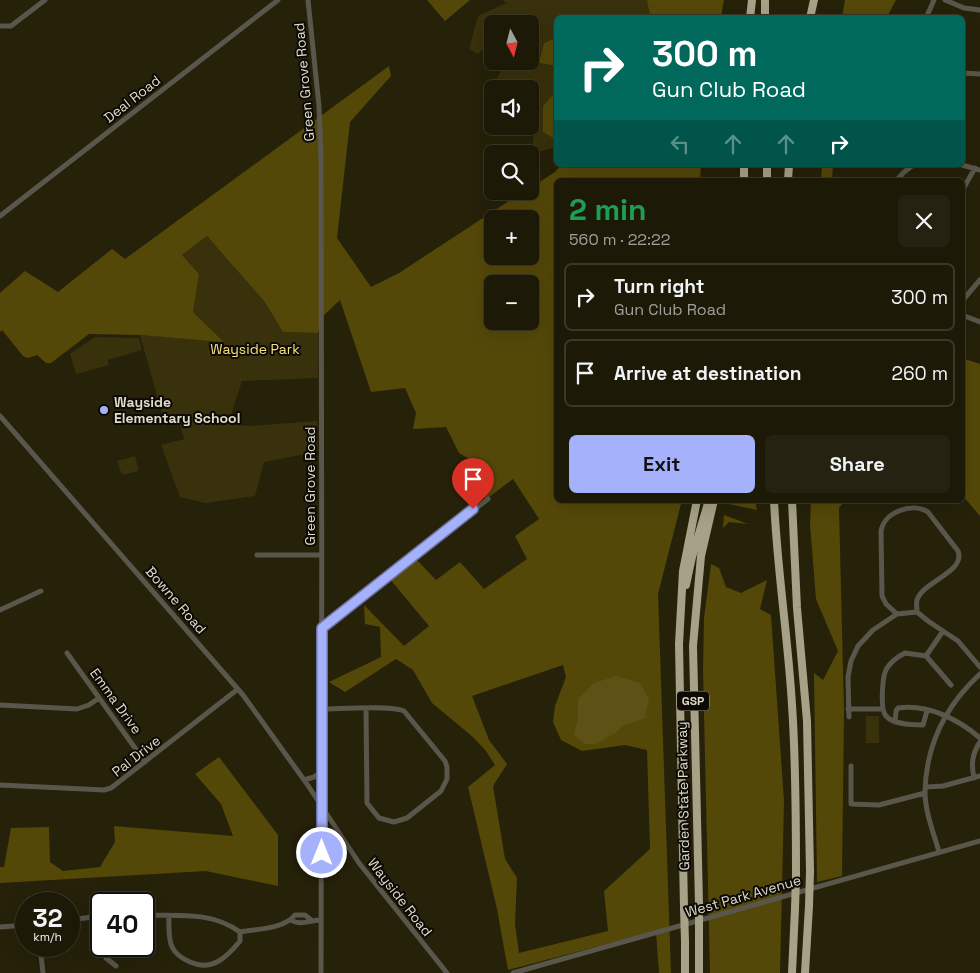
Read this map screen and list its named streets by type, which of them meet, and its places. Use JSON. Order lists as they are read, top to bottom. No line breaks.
{"streets":{"highway":["GSP","Garden State Parkway"],"street":["Green Grove Road","Deal Road","Bowne Road","Emma Drive","Pal Drive","West Park Avenue","Wayside Road"]},"crossings":[["Green Grove Road","Bowne Road"],["Green Grove Road","Wayside Road"],["Bowne Road","Pal Drive"],["Bowne Road","Wayside Road"],["Emma Drive","Pal Drive"]],"parks":["Wayside Park"],"places":["Wayside Elementary School"],"north":"bottom","page":{"map_buttons":["+","−"],"turn":["300 m","Gun Club Road"],"heading":["2 min","560 m · 22:22"],"list":[{"name":"Turn right","note":"Gun Club Road","value":"300 m"},{"name":"Arrive at destination","value":"260 m"}],"buttons":["Exit","Share"],"speed":"32 km/h","limit":"40"}}
